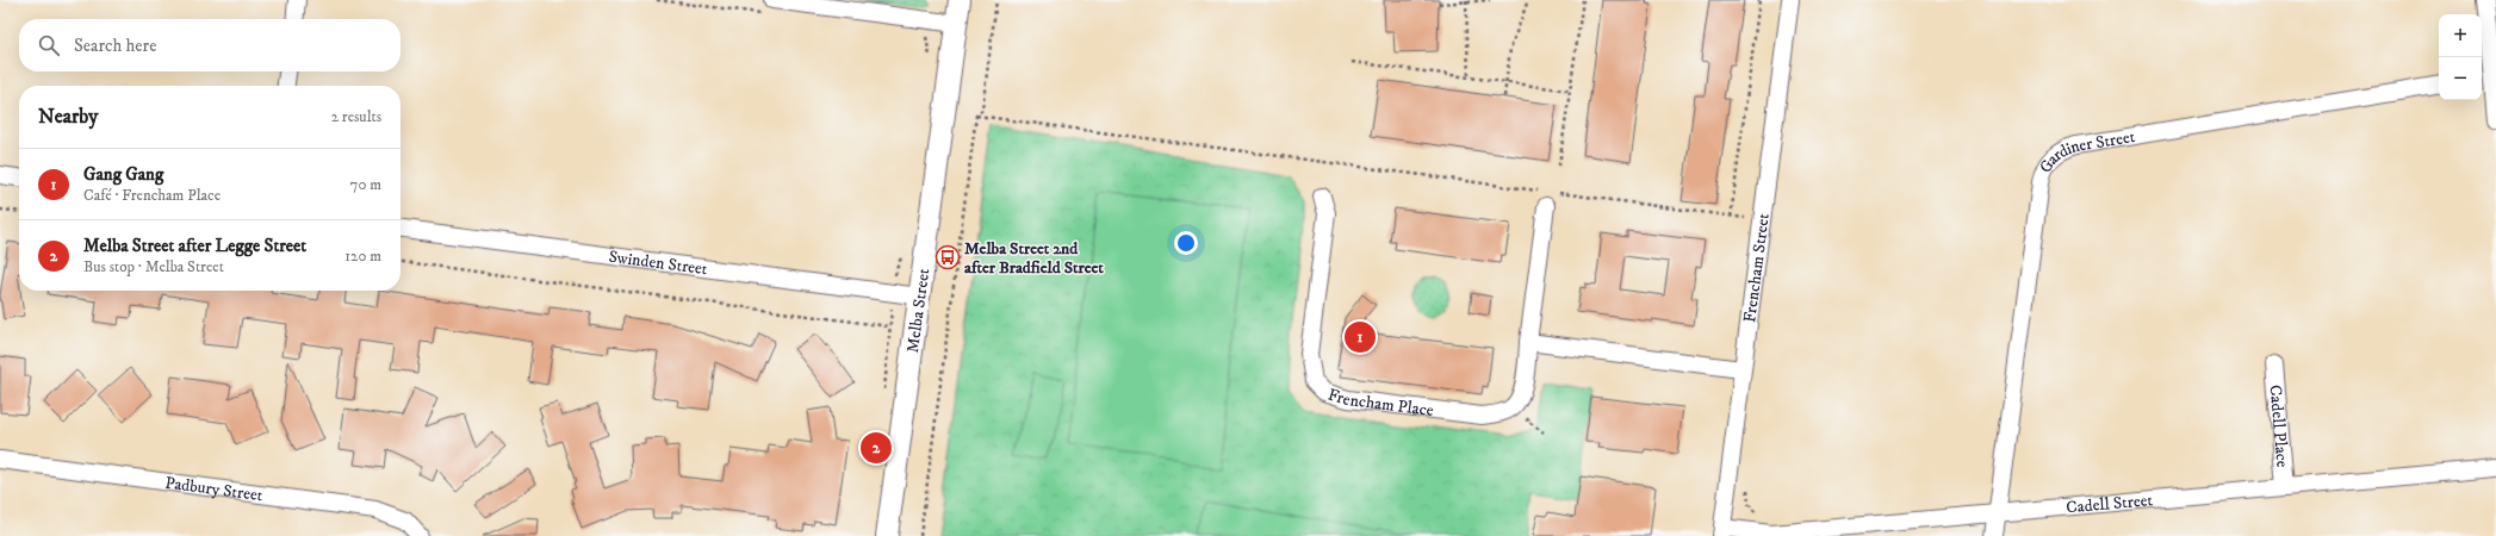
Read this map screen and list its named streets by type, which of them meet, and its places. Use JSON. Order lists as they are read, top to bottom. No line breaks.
{"streets":{"street":["Gardiner Street","Swinden Street","Frencham Street","Melba Street","Frencham Place","Cadell Place","Padbury Street","Cadell Street"]},"crossings":[["Gardiner Street","Cadell Street"],["Swinden Street","Melba Street"],["Frencham Street","Cadell Street"],["Cadell Place","Cadell Street"]],"places":{"bus stop":["Melba Street 2nd after Bradfield Street"]},"page":{"map_buttons":["+","−"],"search":"Search here","heading":["Nearby","2 results"],"list":[{"mark":"1","name":"Gang Gang","note":"Café · Frencham Place","value":"70 m"},{"mark":"2","name":"Melba Street after Legge Street","note":"Bus stop · Melba Street","value":"120 m"}],"pins":["1","2"]}}
